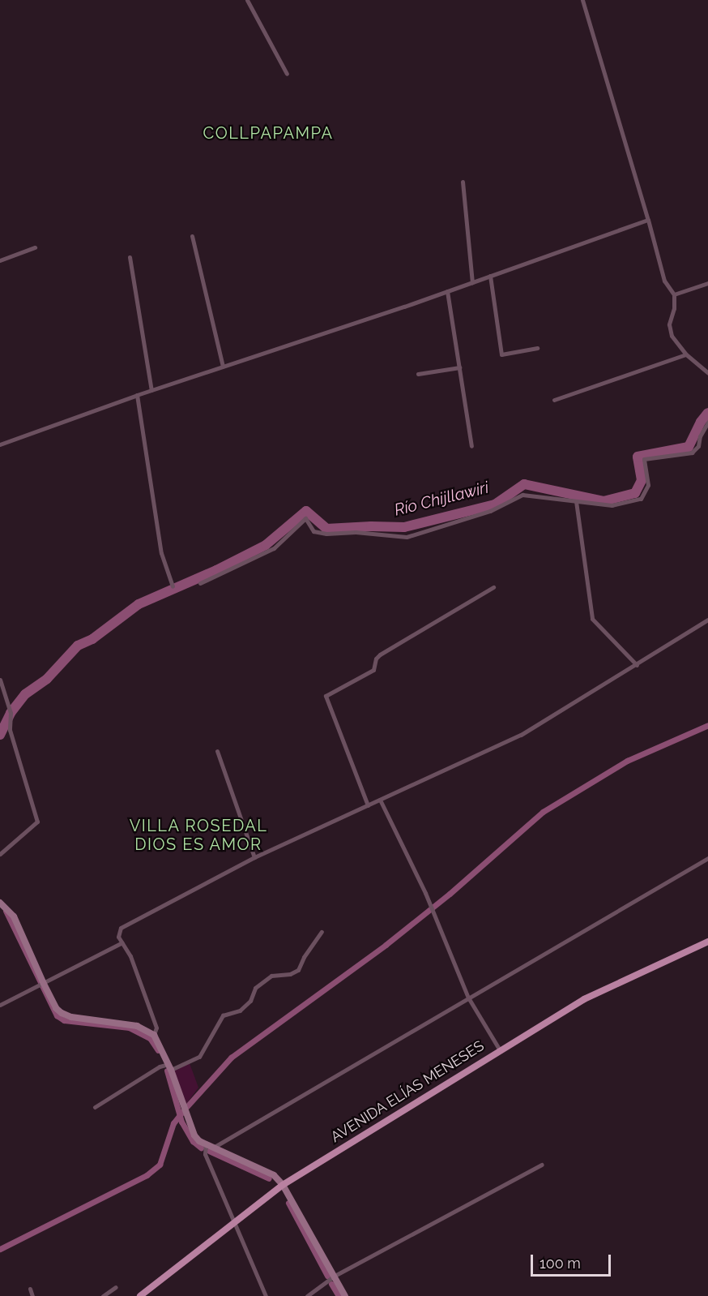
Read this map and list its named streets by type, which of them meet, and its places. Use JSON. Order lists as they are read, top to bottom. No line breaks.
{"streets":{"main road":["AVENIDA ELÍAS MENESES"]},"districts":["COLLPAPAMPA","VILLA ROSEDAL DIOS ES AMOR"],"water":["Río Chijllawiri"],"scale_bar":"100 m"}
